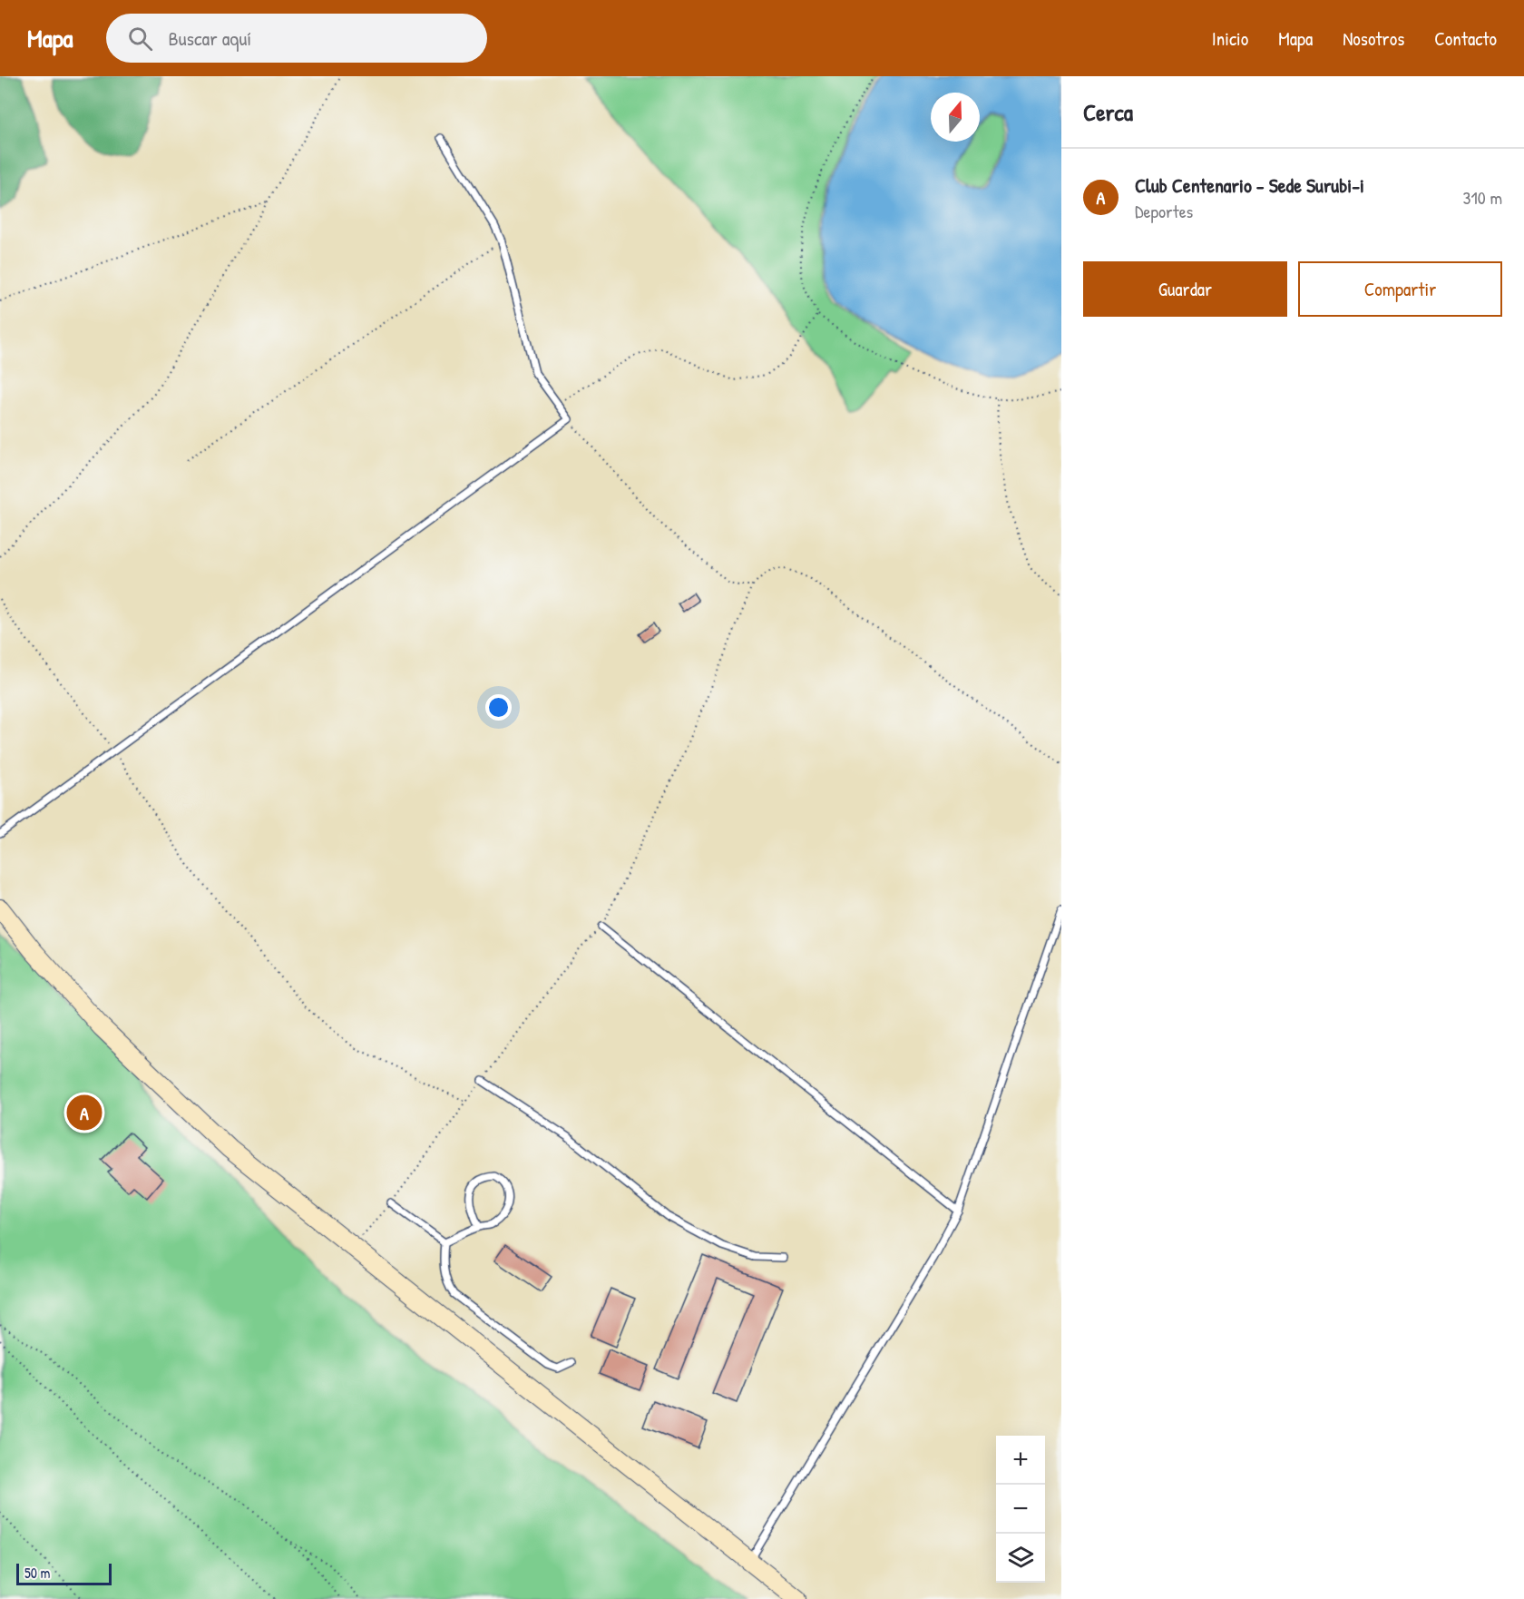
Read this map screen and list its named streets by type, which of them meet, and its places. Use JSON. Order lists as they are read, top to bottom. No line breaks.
{"scale_bar":"50 m","north":"top","page":{"header":"Mapa","search":"Buscar aquí","nav":["Inicio","Mapa","Nosotros","Contacto"],"heading":"Cerca","list":[{"mark":"A","name":"Club Centenario - Sede Surubi-i","note":"Deportes","value":"310 m"}],"buttons":["Guardar","Compartir"],"pins":"A","map_buttons":["+","−"],"scale":"50 m"}}
